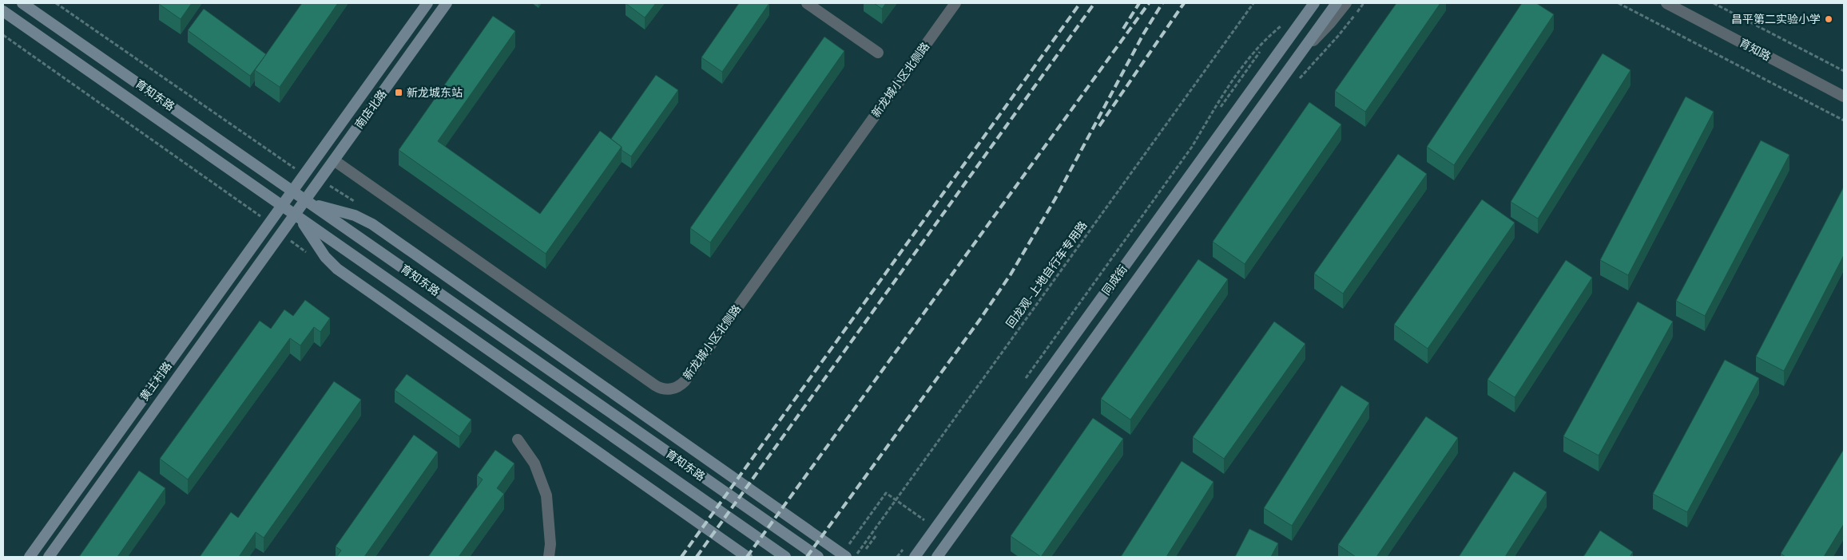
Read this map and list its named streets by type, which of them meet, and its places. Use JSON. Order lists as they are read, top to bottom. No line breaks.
{"streets":{"main road":["育知东路","南店北路","同成街","黄土村路"],"street":["育知路","新龙城小区北侧路"],"path":["回龙观-上地自行车专用路"]},"crossings":[["新龙城小区北侧路","南店北路"],["育知东路","南店北路"],["育知东路","黄土村路"],["南店北路","黄土村路"]],"places":{"other":["昌平第二实验小学"],"transit":["新龙城东站"]}}
